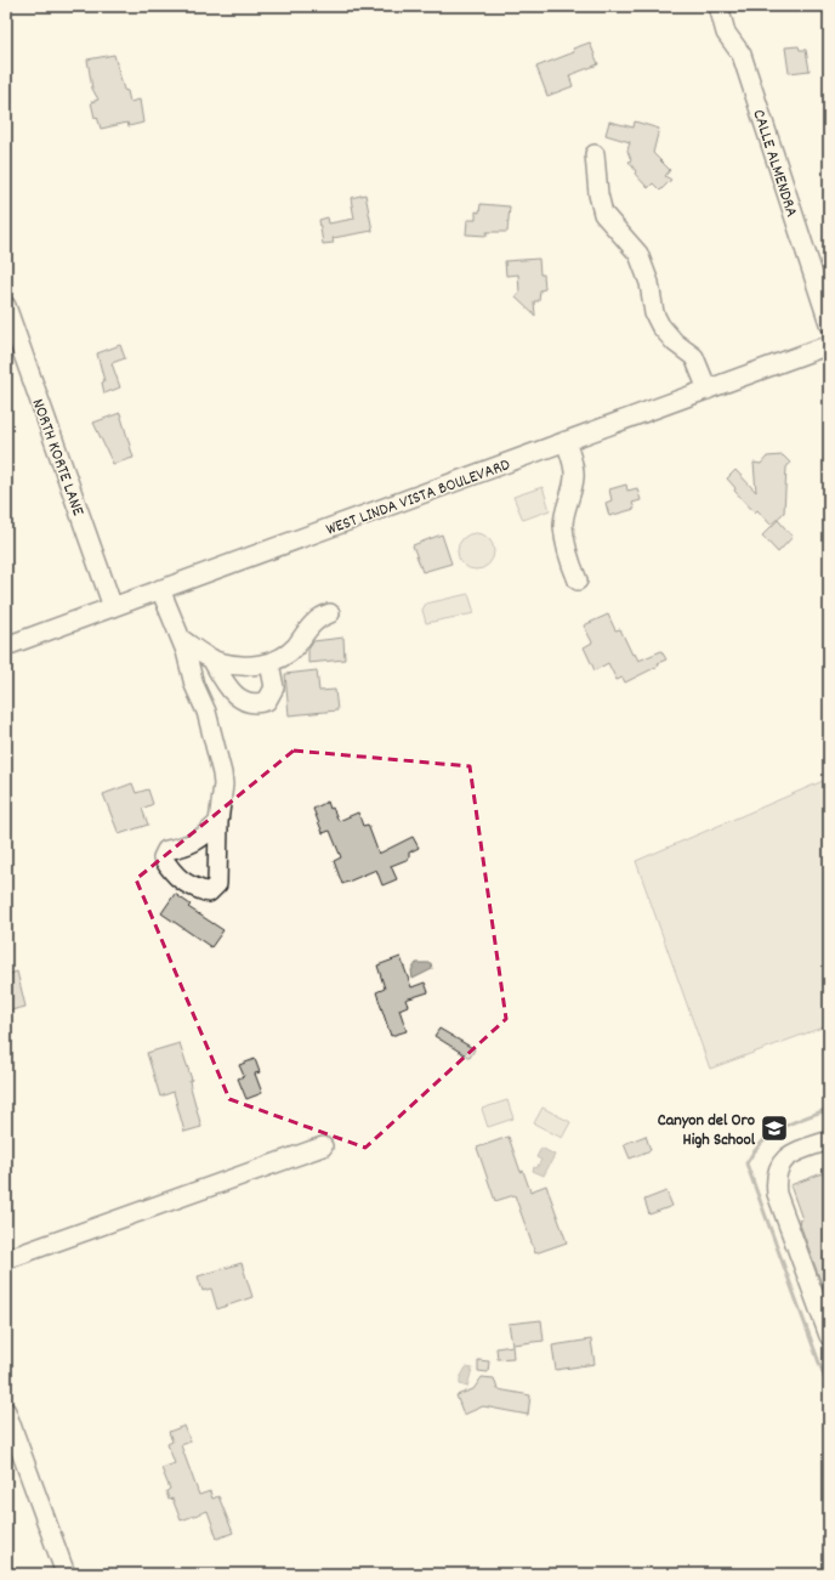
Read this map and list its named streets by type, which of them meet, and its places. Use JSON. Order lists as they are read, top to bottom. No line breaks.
{"streets":{"street":["CALLE ALMENDRA","NORTH KORTE LANE","WEST LINDA VISTA BOULEVARD"]},"crossings":[["NORTH KORTE LANE","WEST LINDA VISTA BOULEVARD"]],"places":{"school or university":["Canyon del Oro High School"]}}
